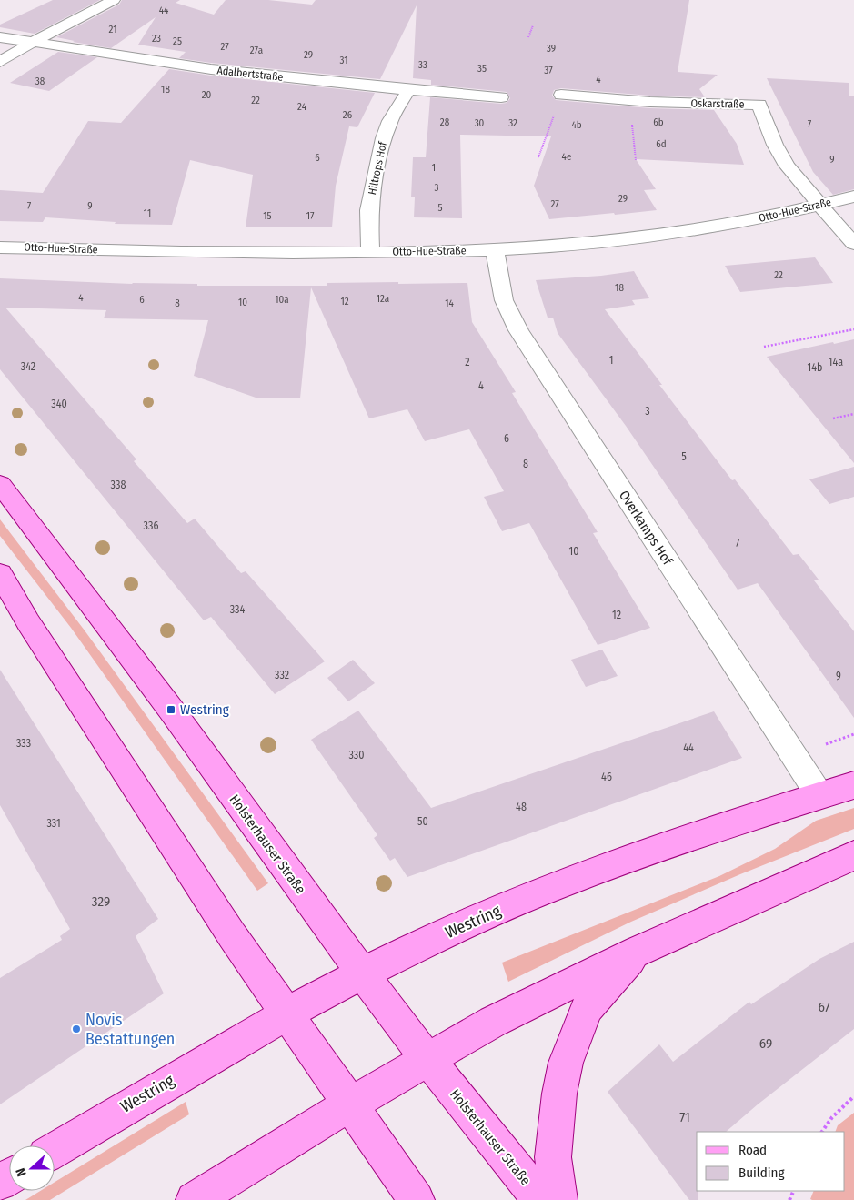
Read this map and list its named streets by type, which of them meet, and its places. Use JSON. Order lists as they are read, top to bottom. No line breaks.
{"streets":{"main road":["Holsterhauser Straße","Westring"],"street":["Adalbertstraße","Oskarstraße","Hiltrops Hof","Otto-Hue-Straße","Overkamps Hof"]},"crossings":[["Adalbertstraße","Hiltrops Hof"],["Oskarstraße","Otto-Hue-Straße"],["Hiltrops Hof","Otto-Hue-Straße"],["Otto-Hue-Straße","Overkamps Hof"],["Overkamps Hof","Westring"],["Holsterhauser Straße","Westring"]],"places":{"transit":["Westring"],"other":["Novis Bestattungen"]},"house_numbers":["44","21","23","25","27","39","27a","29","31","33","35","37","4","38","18","20","22","24","26","28","6b","30","32","7","4b","6d","4e","6","9","1","3","29","27","7","9","5","11","15","17","22","18","4","12a","6","10a","12","10","8","14","1","2","14a","342","14b","4","340","3","6","5","8","338","336","7","10","334","12","332","9","333","44","330","46","48","50","331","329","67","69","71"],"legend":["Road","Building"],"north":"left"}
